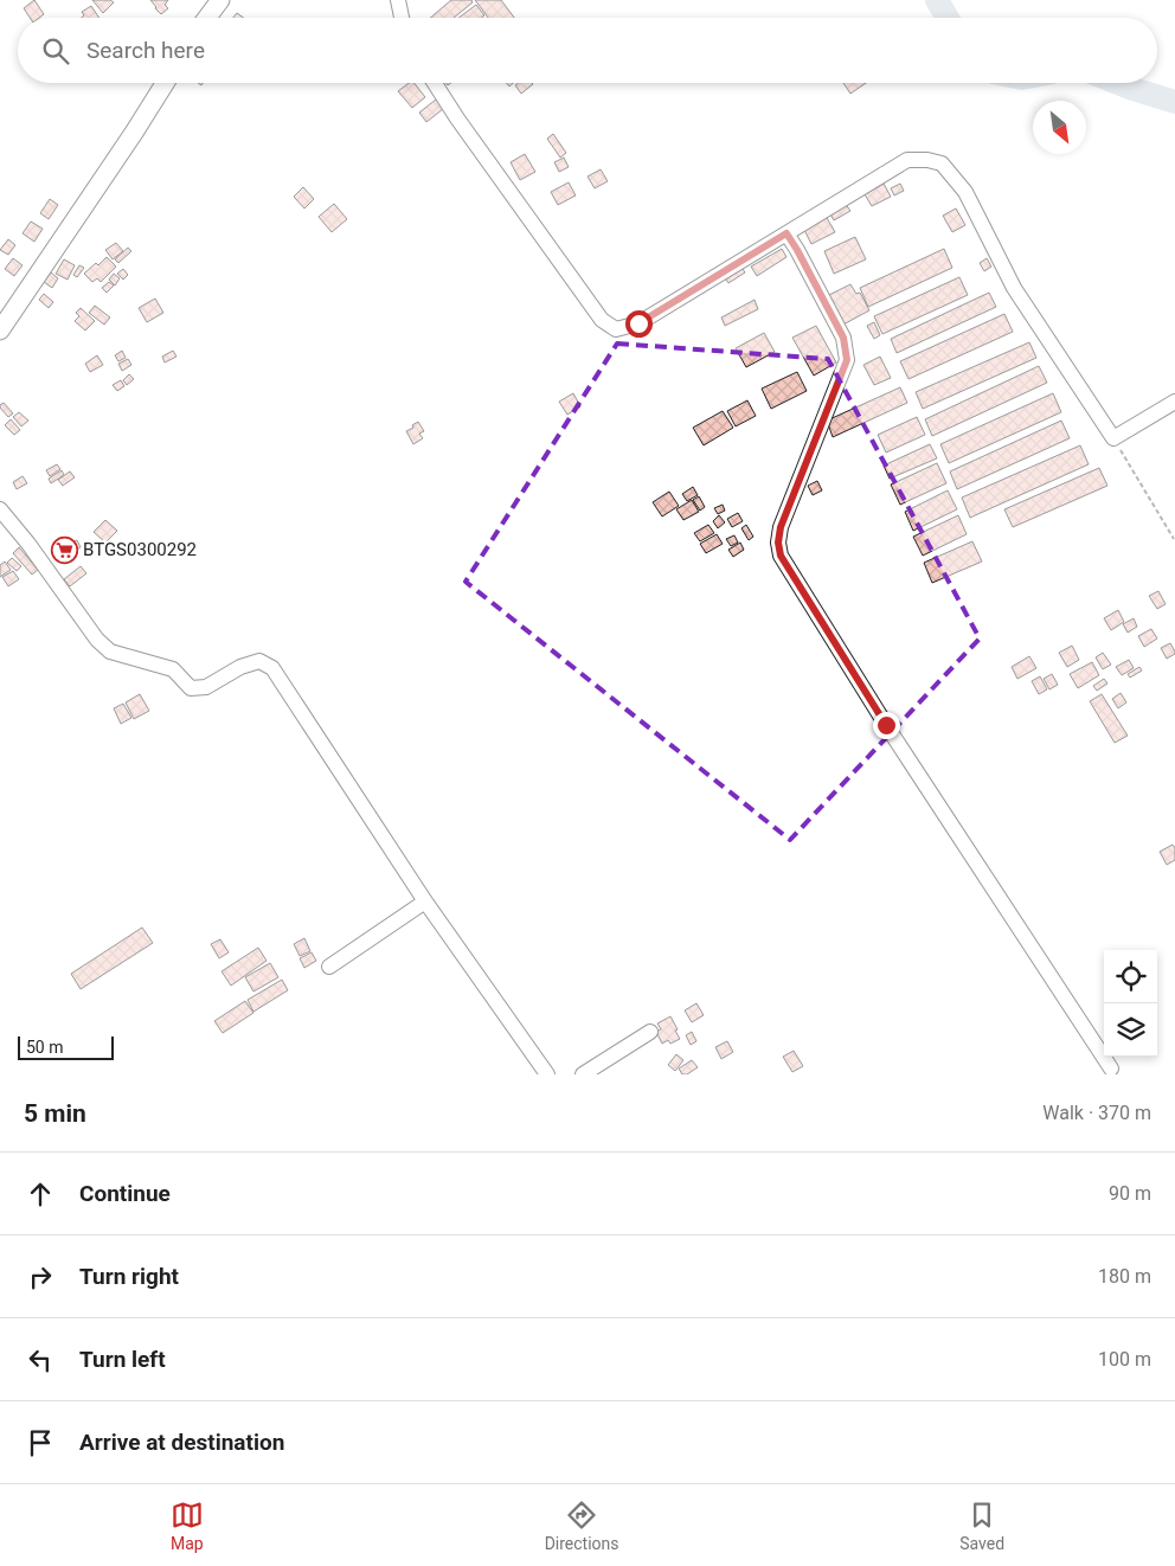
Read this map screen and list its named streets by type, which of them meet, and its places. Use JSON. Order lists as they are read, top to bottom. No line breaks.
{"places":{"supermarket":["BTGS0300292"]},"scale_bar":"50 m","north":"bottom right","page":{"search":"Search here","scale":"50 m","heading":["5 min","Walk · 370 m"],"list":[["Continue","90 m"],["Turn right","180 m"],["Turn left","100 m"],"Arrive at destination"],"nav":["Map","Directions","Saved"]}}
